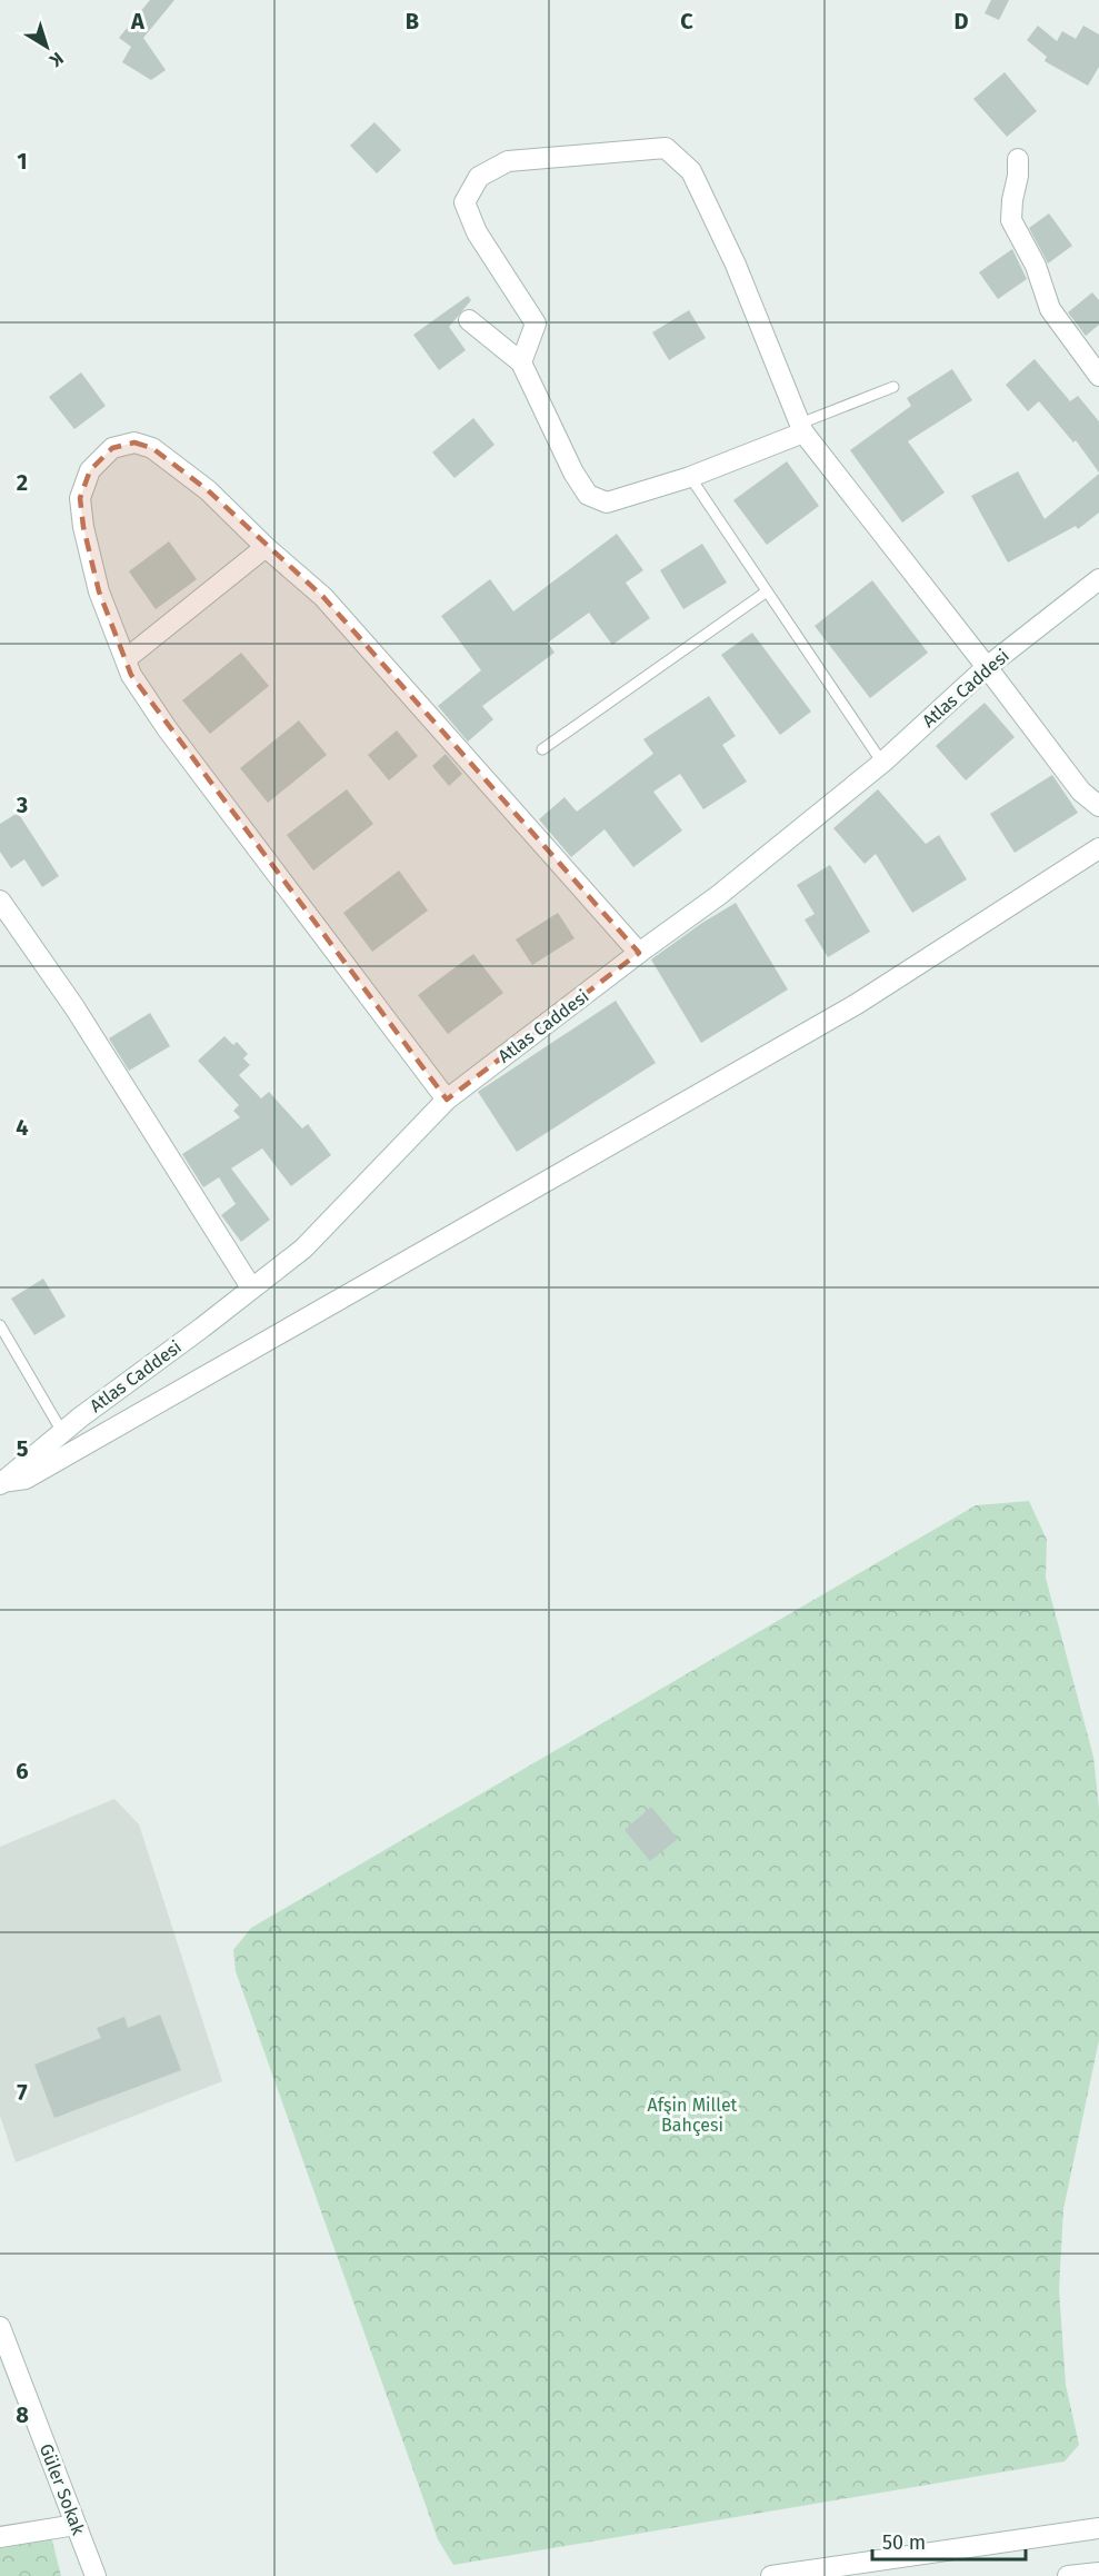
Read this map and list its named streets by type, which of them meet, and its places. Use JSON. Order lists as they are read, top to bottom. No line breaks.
{"streets":{"street":["Atlas Caddesi","Güler Sokak"]},"parks":["Afşin Millet Bahçesi"],"scale_bar":"50 m","north":"bottom right","grid":{"columns":["A","B","C","D"],"rows":["1","2","3","4","5","6","7","8"]}}
